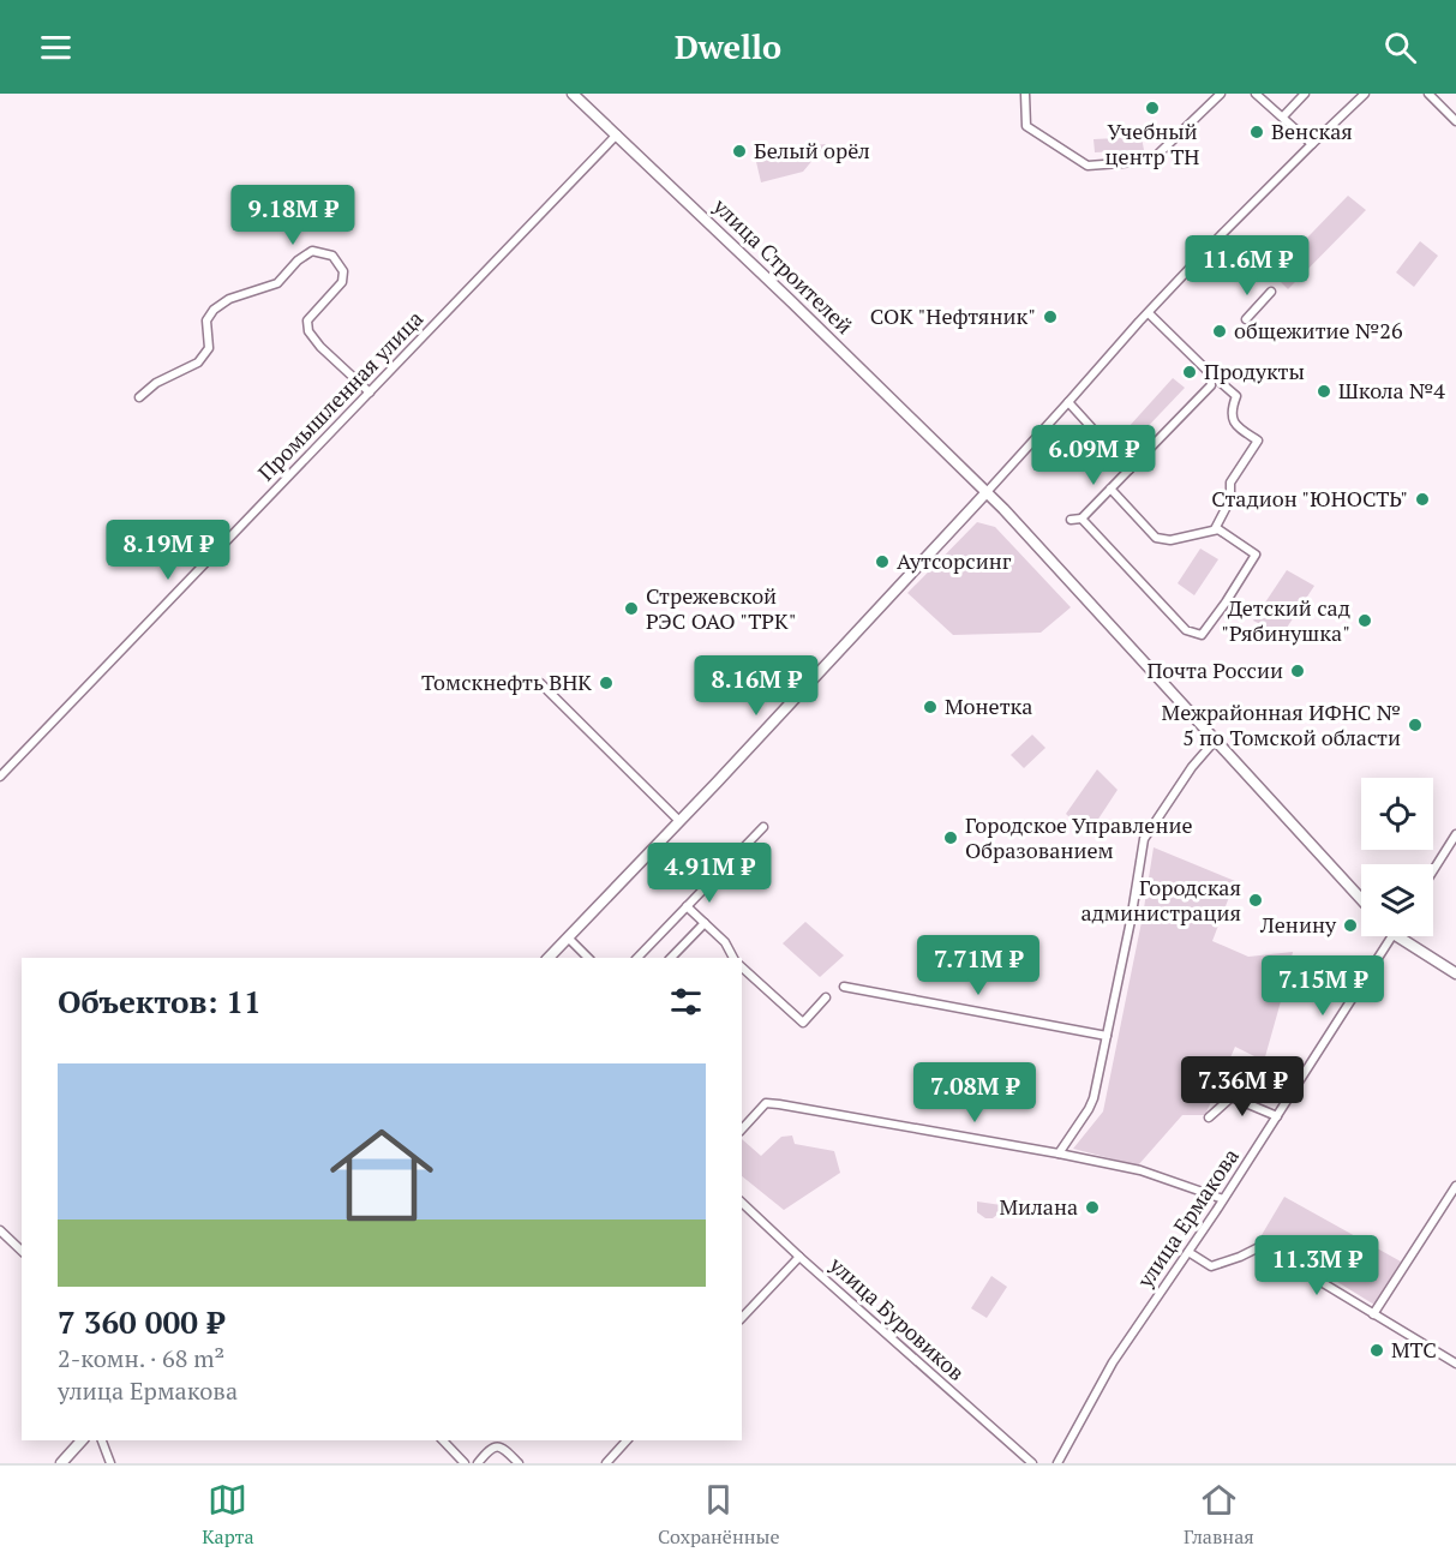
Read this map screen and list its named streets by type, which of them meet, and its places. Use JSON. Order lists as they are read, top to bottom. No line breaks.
{"streets":{"main road":["улица Строителей"],"street":["Промышленная улица","улица Ермакова","улица Буровиков"]},"crossings":[["улица Строителей","Промышленная улица"]],"places":["Учебный центр ТН","Венская","Белый орёл","СОК \"Нефтяник\"","общежитие №26","Продукты","Школа №4","Стадион \"ЮНОСТЬ\"","Аутсорсинг","Стрежевской РЭС ОАО \"ТРК\"","Детский сад \"Рябинушка\"","Почта России","Томскнефть ВНК","Монетка","Межрайонная ИФНС № 5 по Томской области","Городское Управление Образованием","Городская администрация","Ленину","Милана","МТС"],"page":{"header":"Dwello","price":["9.18M ₽","11.6M ₽","6.09M ₽","8.19M ₽","8.16M ₽","4.91M ₽","7.71M ₽","7.15M ₽","7.36M ₽","7.08M ₽","11.3M ₽"],"heading":"Объектов: 11","list":[{"name":"7 360 000 ₽","note":"2-комн. · 68 m² · улица Ермакова"}],"tabs":["Карта","Сохранённые","Главная"]}}
